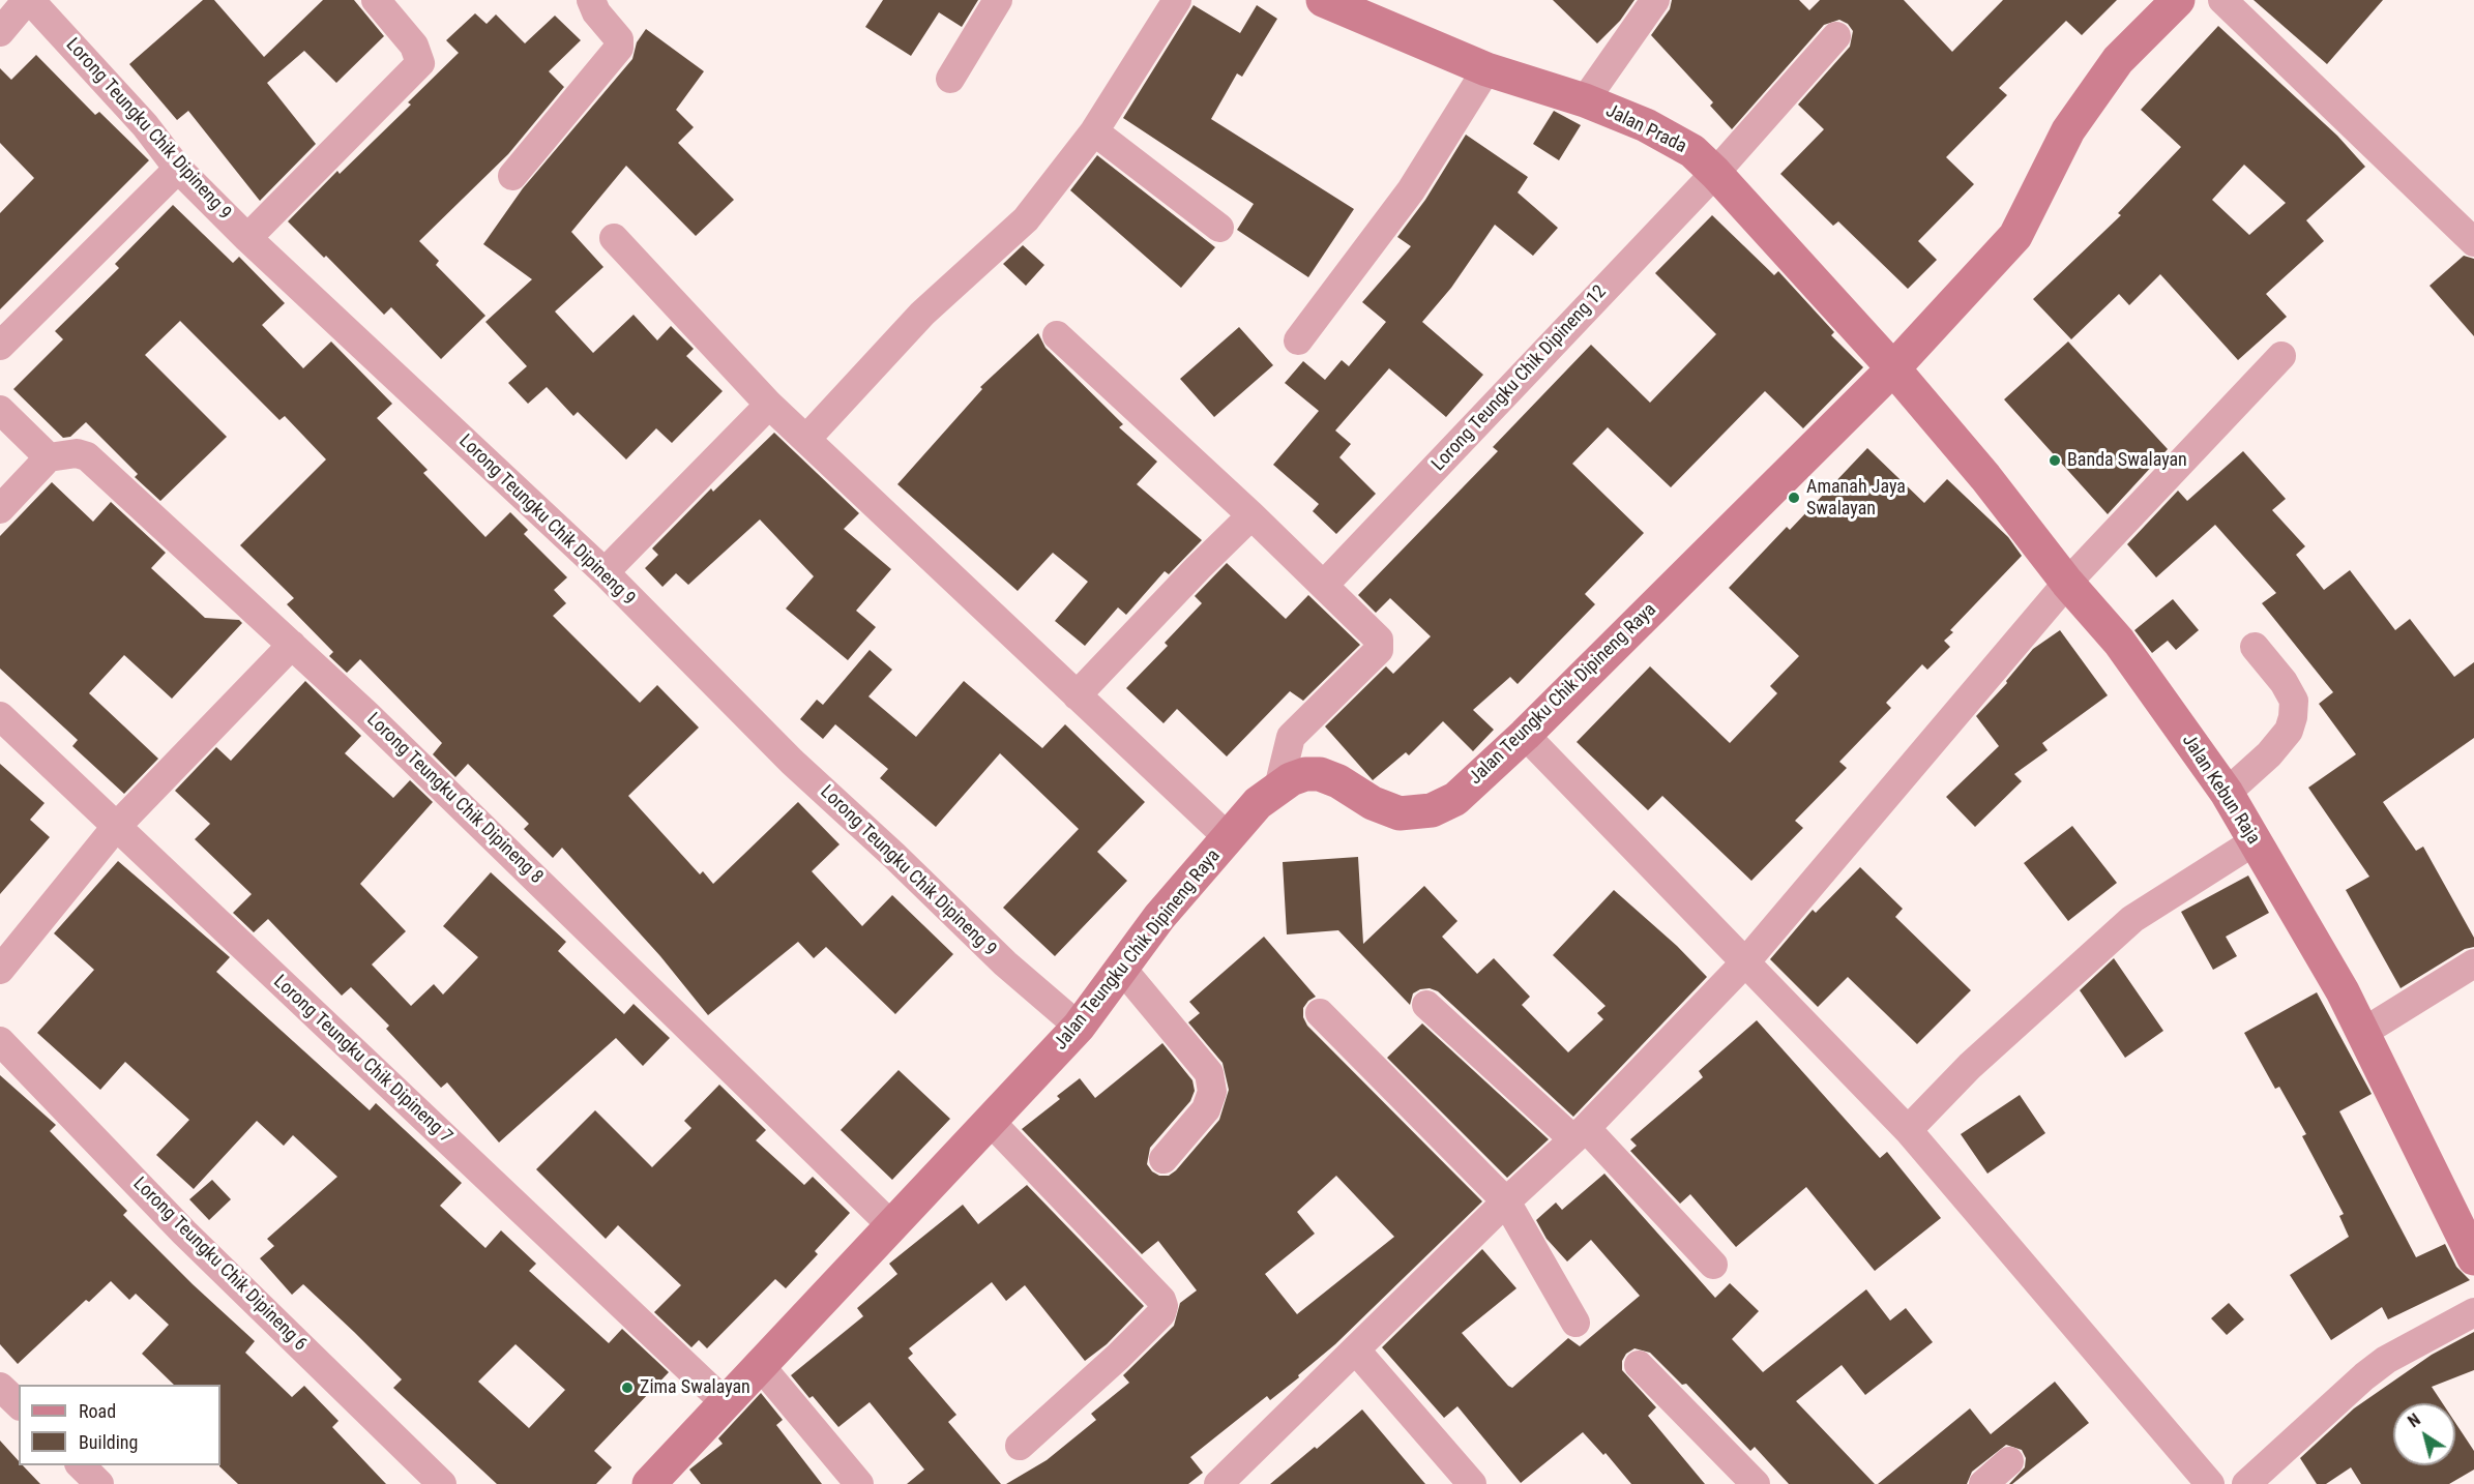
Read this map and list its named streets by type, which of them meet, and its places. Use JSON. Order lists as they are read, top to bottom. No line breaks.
{"streets":{"street":["Lorong Teungku Chik Dipineng 9","Jalan Prada","Lorong Teungku Chik Dipineng 12","Jalan Teungku Chik Dipineng Raya","Jalan Kebun Raja","Lorong Teungku Chik Dipineng 8","Lorong Teungku Chik Dipineng 7","Lorong Teungku Chik Dipineng 6"]},"crossings":[["Lorong Teungku Chik Dipineng 9","Jalan Teungku Chik Dipineng Raya"],["Jalan Prada","Lorong Teungku Chik Dipineng 12"],["Jalan Prada","Jalan Teungku Chik Dipineng Raya"],["Jalan Prada","Jalan Kebun Raja"],["Jalan Teungku Chik Dipineng Raya","Jalan Kebun Raja"],["Jalan Teungku Chik Dipineng Raya","Lorong Teungku Chik Dipineng 8"],["Jalan Teungku Chik Dipineng Raya","Lorong Teungku Chik Dipineng 7"]],"places":["Banda Swalayan","Amanah Jaya Swalayan","Zima Swalayan"],"legend":["Road","Building"],"north":"top left"}
